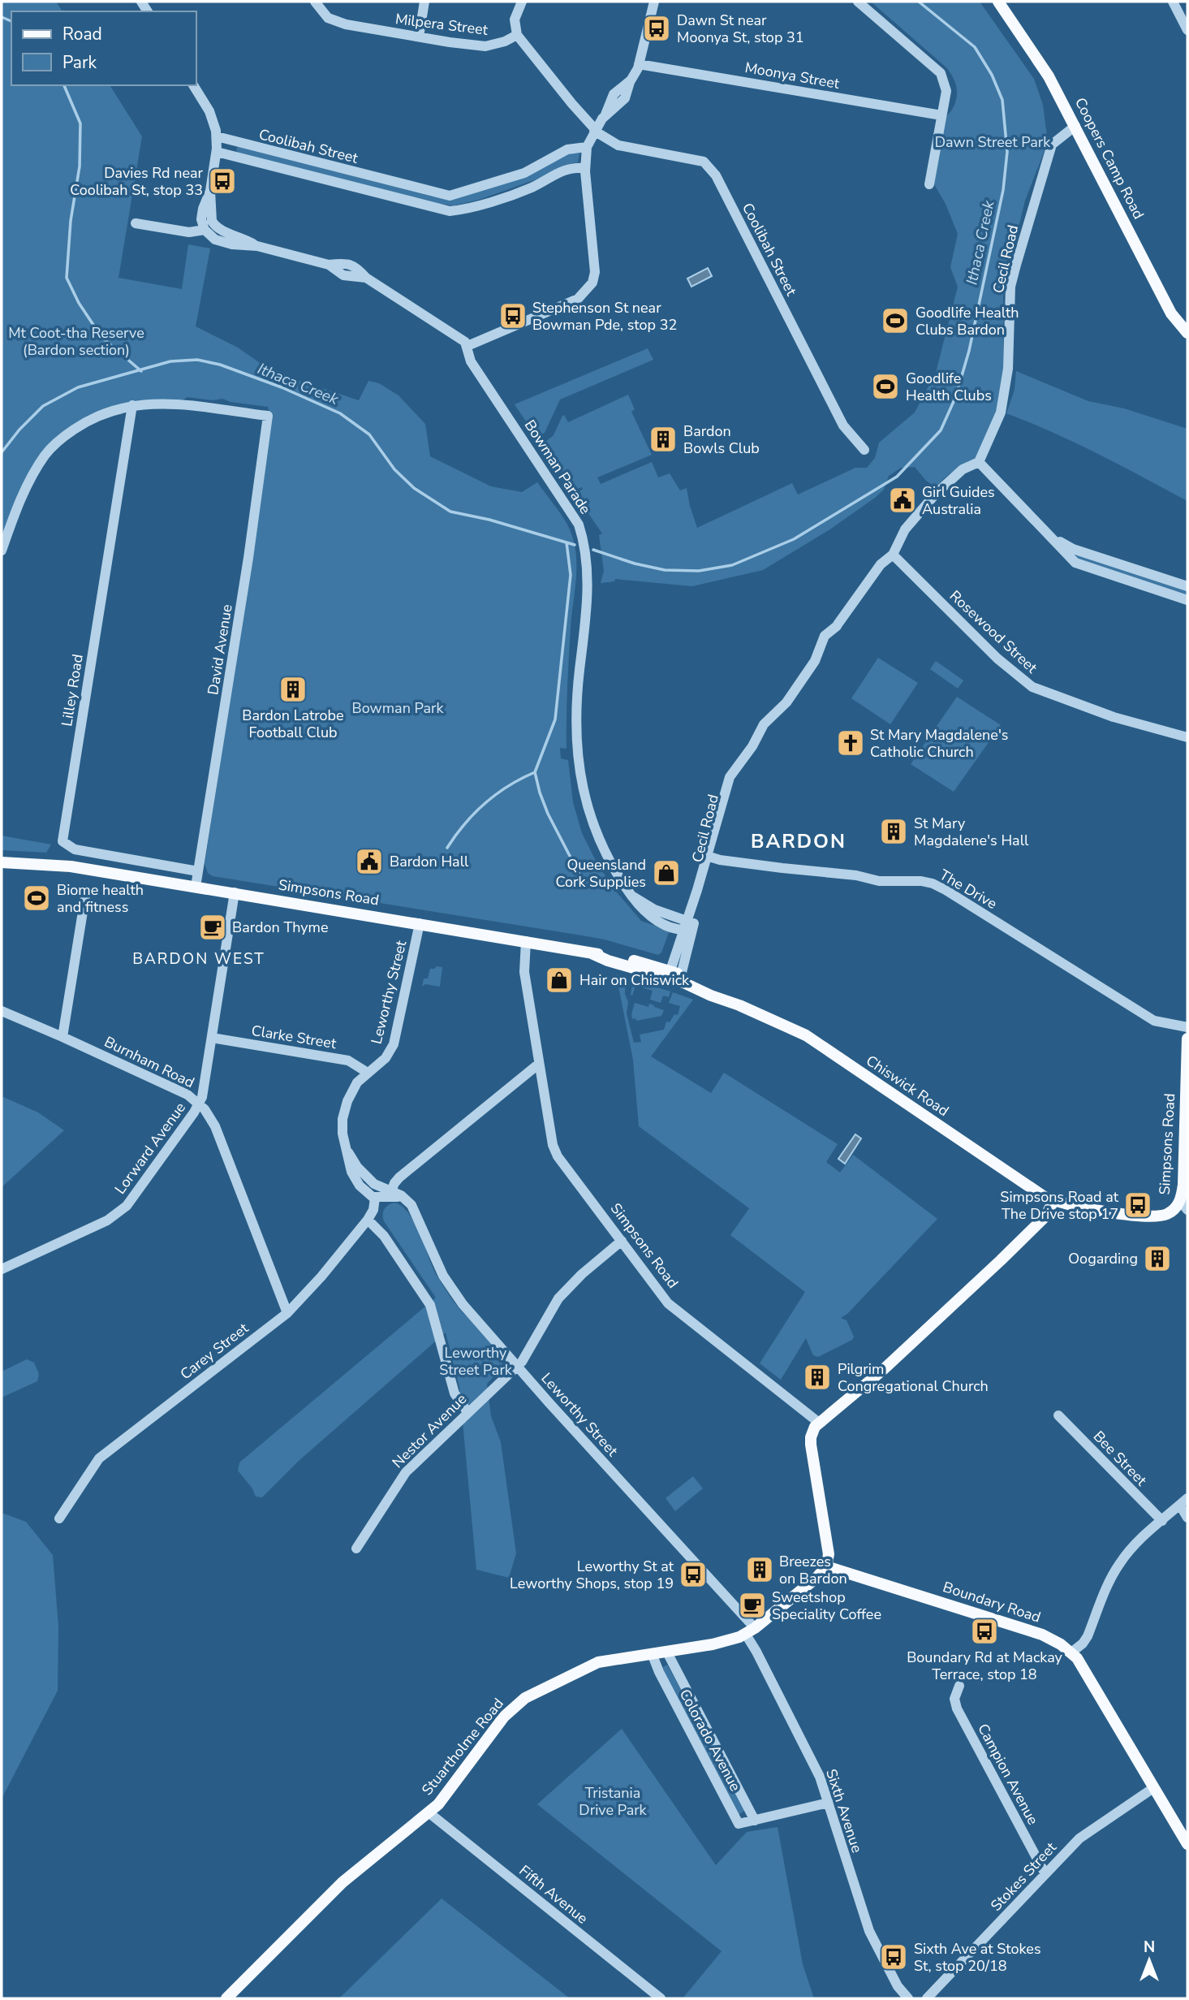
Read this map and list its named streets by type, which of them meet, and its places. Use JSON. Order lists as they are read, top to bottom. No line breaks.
{"streets":{"main road":["Coopers Camp Road","Simpsons Road","Chiswick Road","Boundary Road","Stuartholme Road"],"street":["Milpera Street","Moonya Street","Coolibah Street","Cecil Road","Bowman Parade","Rosewood Street","David Avenue","Lilley Road","The Drive","Leworthy Street","Clarke Street","Burnham Road","Lorward Avenue","Carey Street","Nestor Avenue","Bee Street","Colorado Avenue","Campion Avenue","Sixth Avenue","Stokes Street","Fifth Avenue"]},"crossings":[["Coopers Camp Road","Cecil Road"],["Cecil Road","Bowman Parade"],["Cecil Road","Rosewood Street"],["Cecil Road","The Drive"],["Cecil Road","Chiswick Road"],["David Avenue","Lilley Road"],["David Avenue","Simpsons Road"],["Simpsons Road","Leworthy Street"],["Simpsons Road","Chiswick Road"],["Simpsons Road","Nestor Avenue"],["Leworthy Street","Clarke Street"],["Leworthy Street","Carey Street"],["Leworthy Street","Nestor Avenue"],["Leworthy Street","Stuartholme Road"],["Leworthy Street","Sixth Avenue"],["Burnham Road","Lorward Avenue"],["Burnham Road","Carey Street"],["Boundary Road","Stuartholme Road"],["Boundary Road","Stokes Street"],["Colorado Avenue","Stuartholme Road"],["Colorado Avenue","Sixth Avenue"],["Stuartholme Road","Sixth Avenue"],["Stuartholme Road","Fifth Avenue"],["Campion Avenue","Stokes Street"]],"districts":["BARDON","BARDON WEST"],"water":["Ithaca Creek"],"parks":["Dawn Street Park","Mt Coot-tha Reserve (Bardon section)","Bowman Park","Leworthy Street Park","Tristania Drive Park"],"places":{"bus stop":["Dawn St near Moonya St, stop 31","Davies Rd near Coolibah St, stop 33","Stephenson St near Bowman Pde, stop 32","Simpsons Road at The Drive stop 17","Leworthy St at Leworthy Shops, stop 19","Boundary Rd at Mackay Terrace, stop 18","Sixth Ave at Stokes St, stop 20/18"],"sports":["Goodlife Health Clubs Bardon","Goodlife Health Clubs","Biome health and fitness"],"building":["Bardon Bowls Club","Bardon Latrobe Football Club","St Mary Magdalene's Hall","Oogarding","Pilgrim Congregational Church","Breezes on Bardon"],"public building":["Girl Guides Australia","Bardon Hall"],"church":["St Mary Magdalene's Catholic Church"],"shop":["Queensland Cork Supplies","Hair on Chiswick"],"cafe":["Bardon Thyme","Sweetshop Speciality Coffee"]},"legend":["Road","Park"],"north":"top"}
